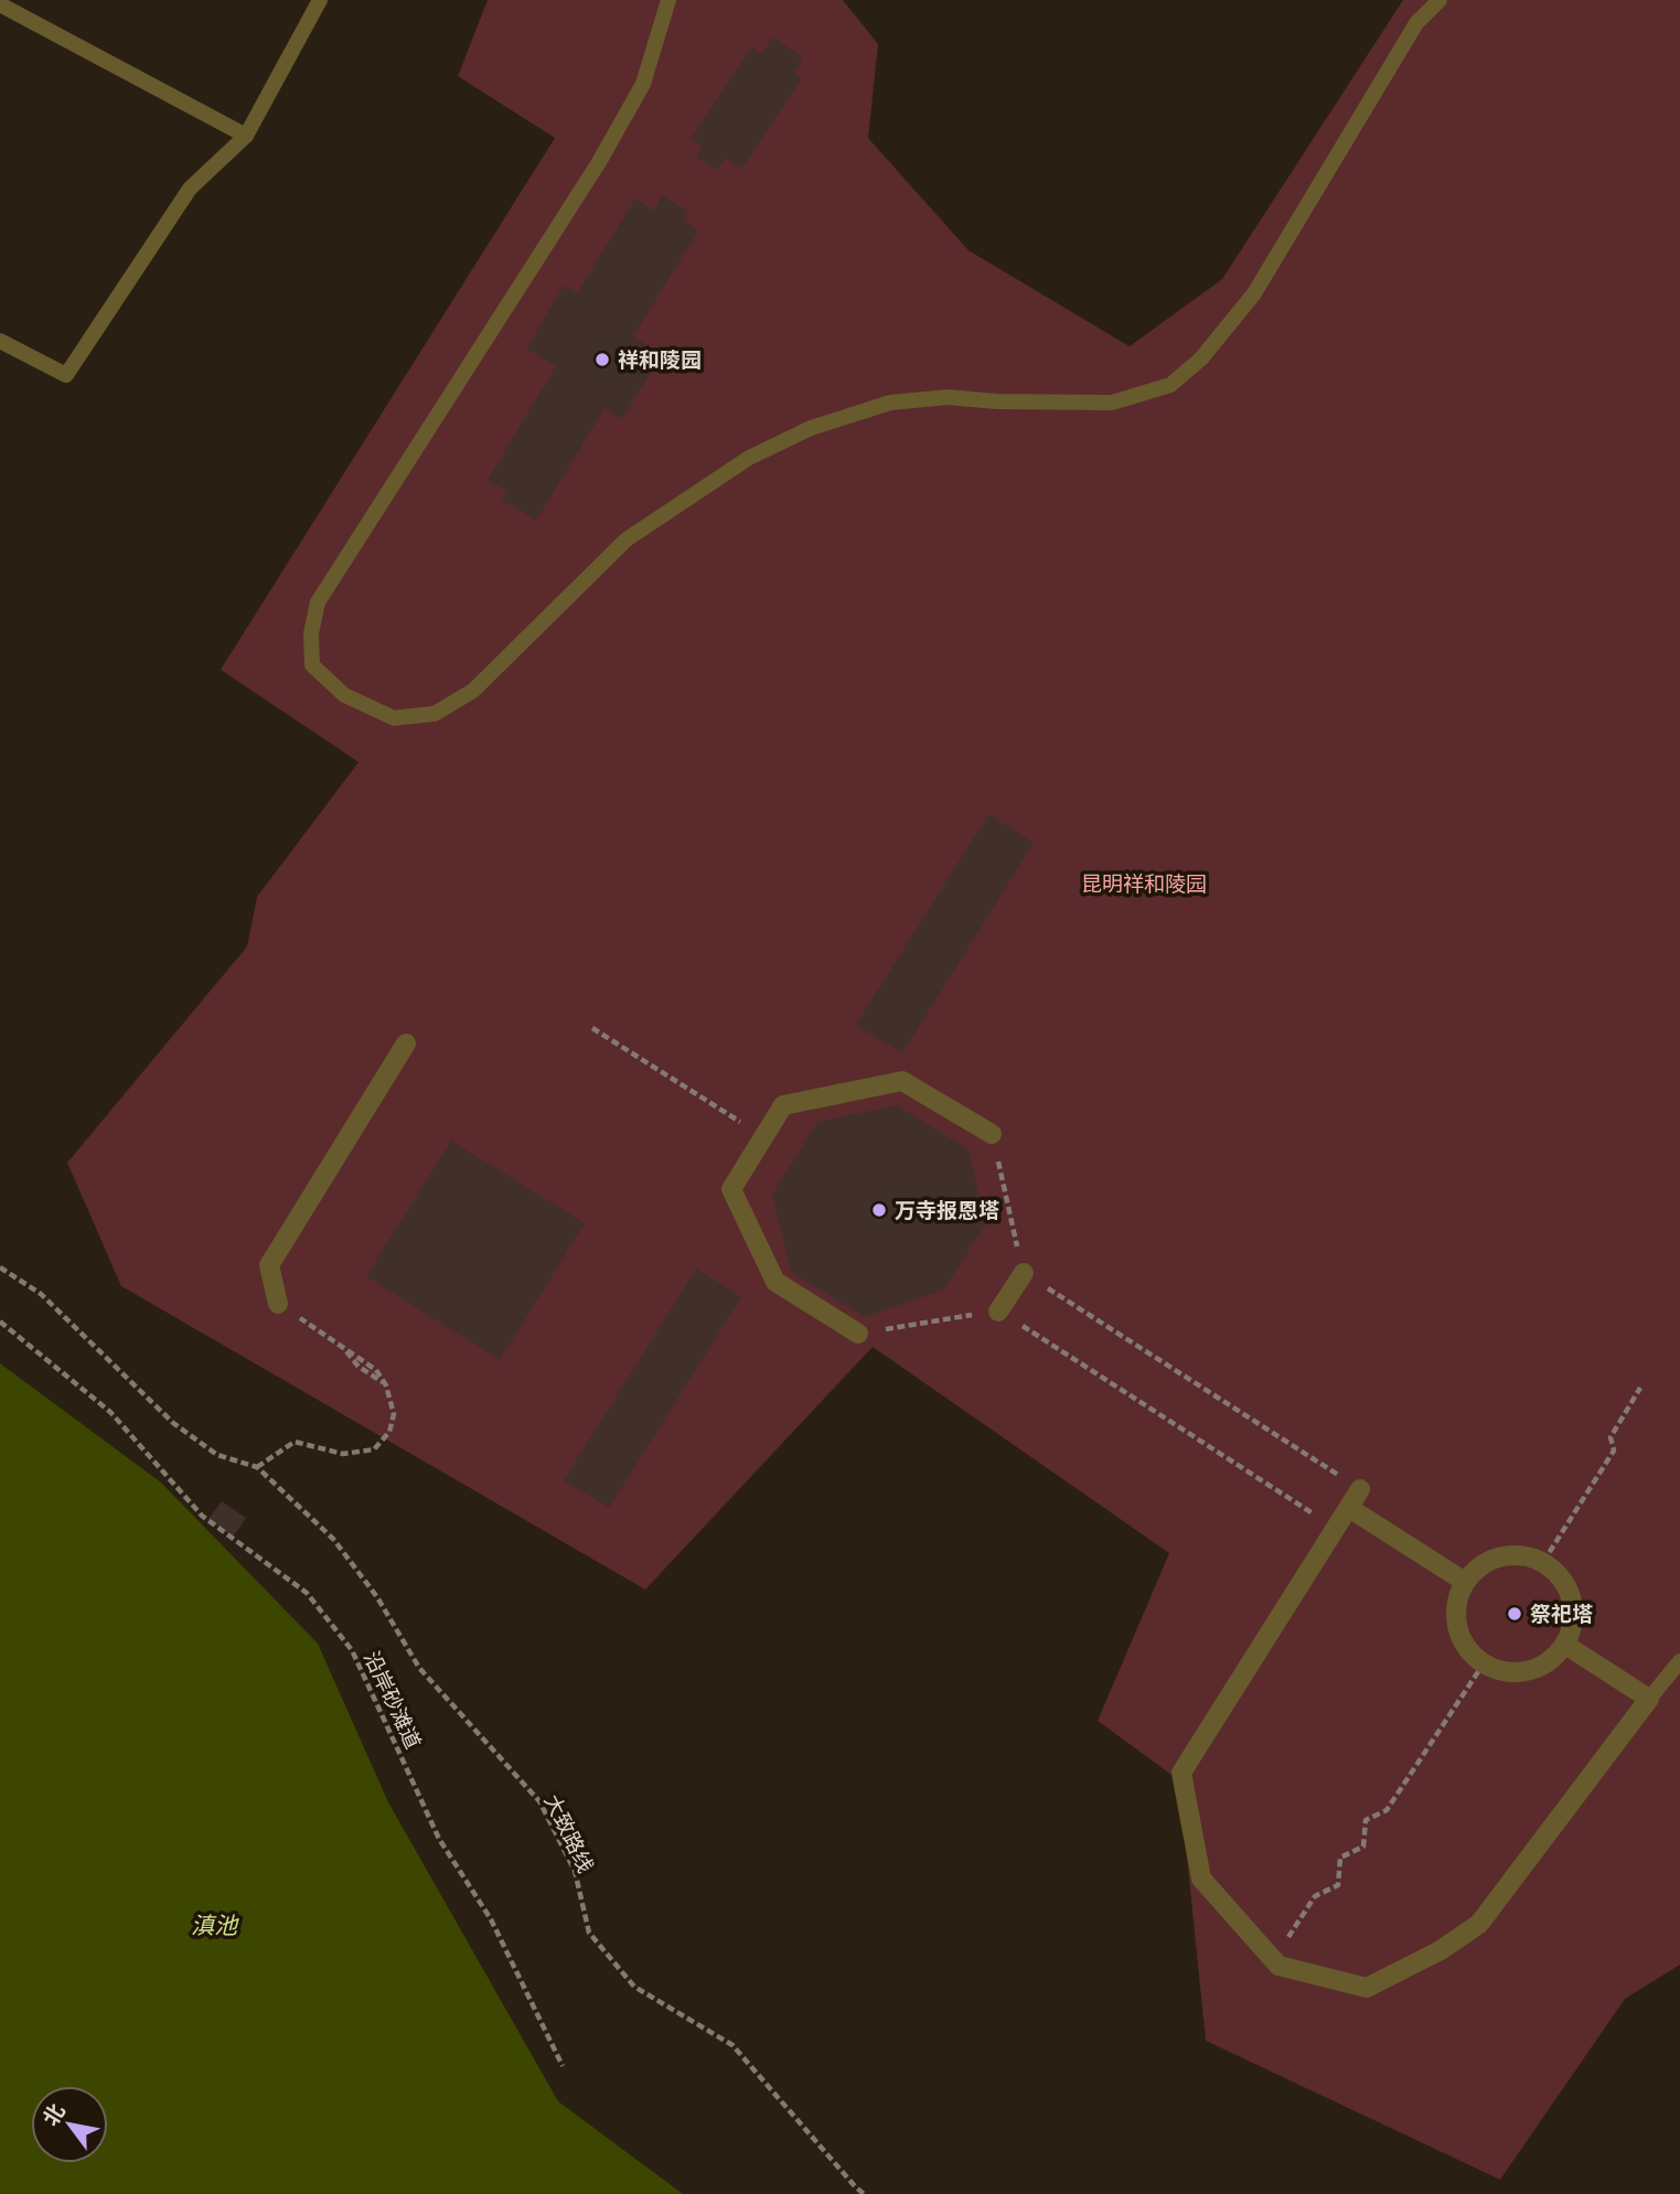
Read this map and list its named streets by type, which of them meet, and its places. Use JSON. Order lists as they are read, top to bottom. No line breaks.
{"streets":{"path":["沿岸砂滩道","大致路线"]},"water":["滇池"],"parks":["昆明祥和陵园"],"places":["祥和陵园","万寺报恩塔","祭祀塔"],"north":"top left"}
